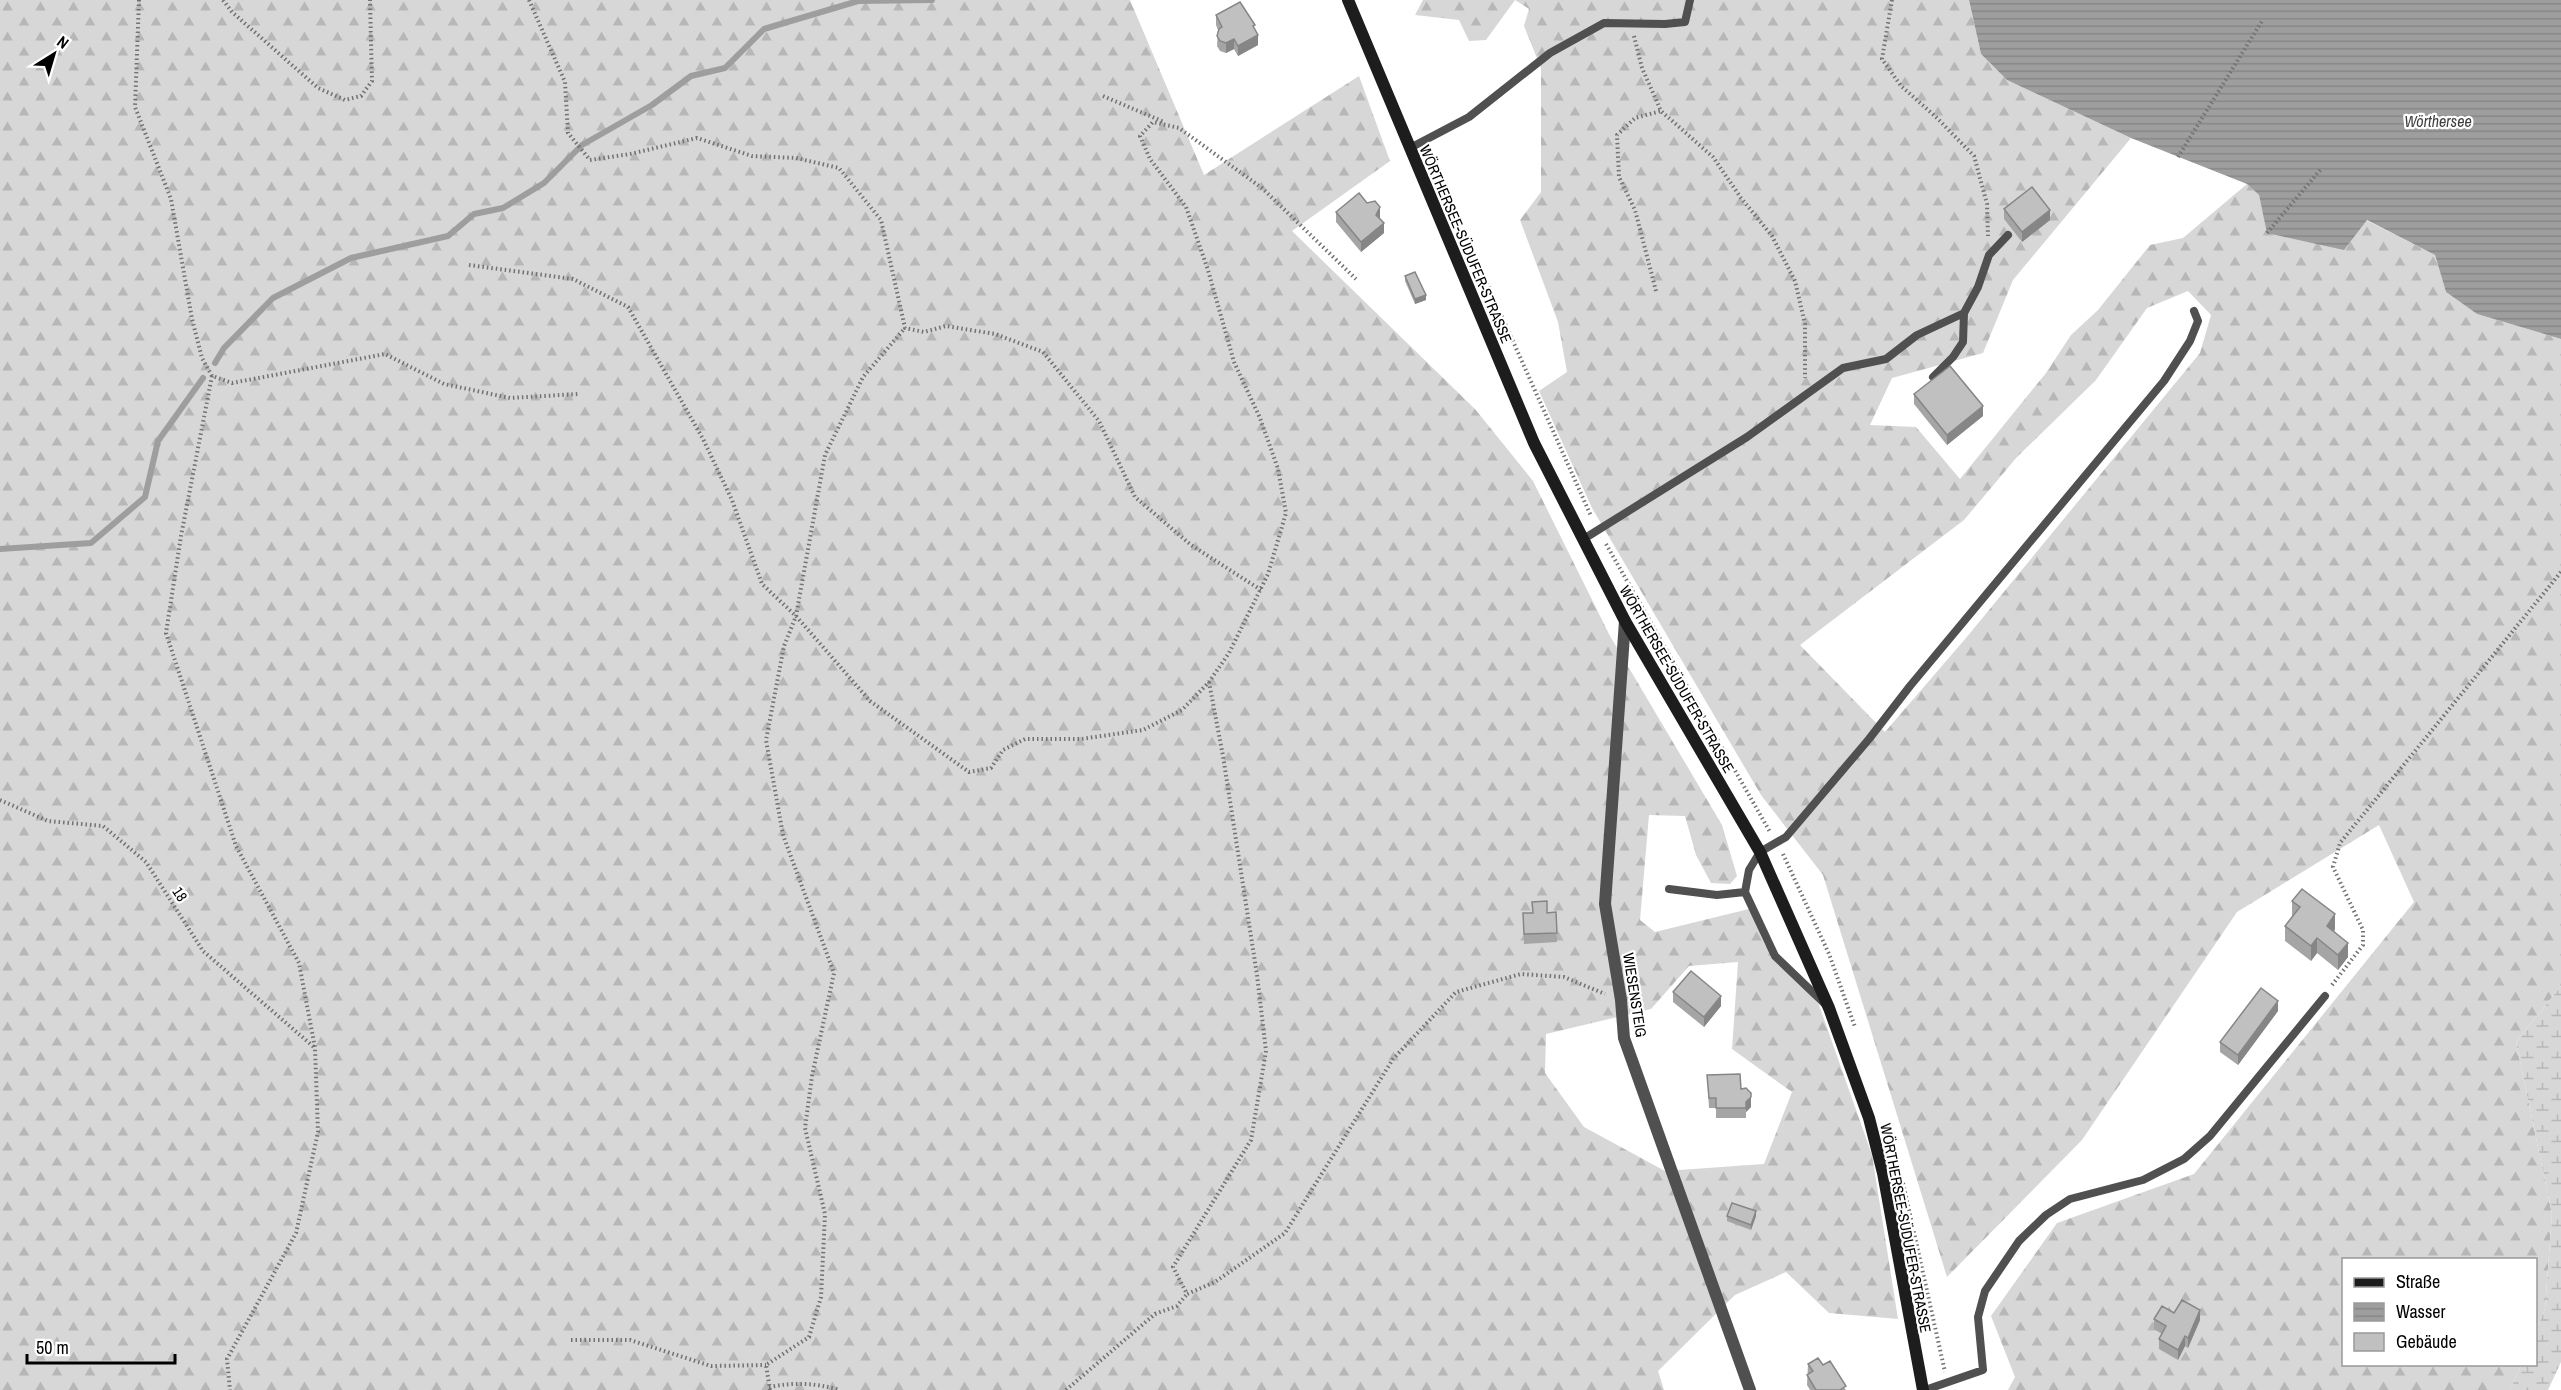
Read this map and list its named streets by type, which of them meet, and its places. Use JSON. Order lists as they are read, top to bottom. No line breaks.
{"streets":{"main road":["WÖRTHERSEE-SÜDUFER-STRASSE"],"street":["WIESENSTEIG"],"path":["18"]},"crossings":[["WÖRTHERSEE-SÜDUFER-STRASSE","WIESENSTEIG"]],"water":["Wörthersee"],"legend":["Straße","Wasser","Gebäude"],"scale_bar":"50 m","north":"top right"}
